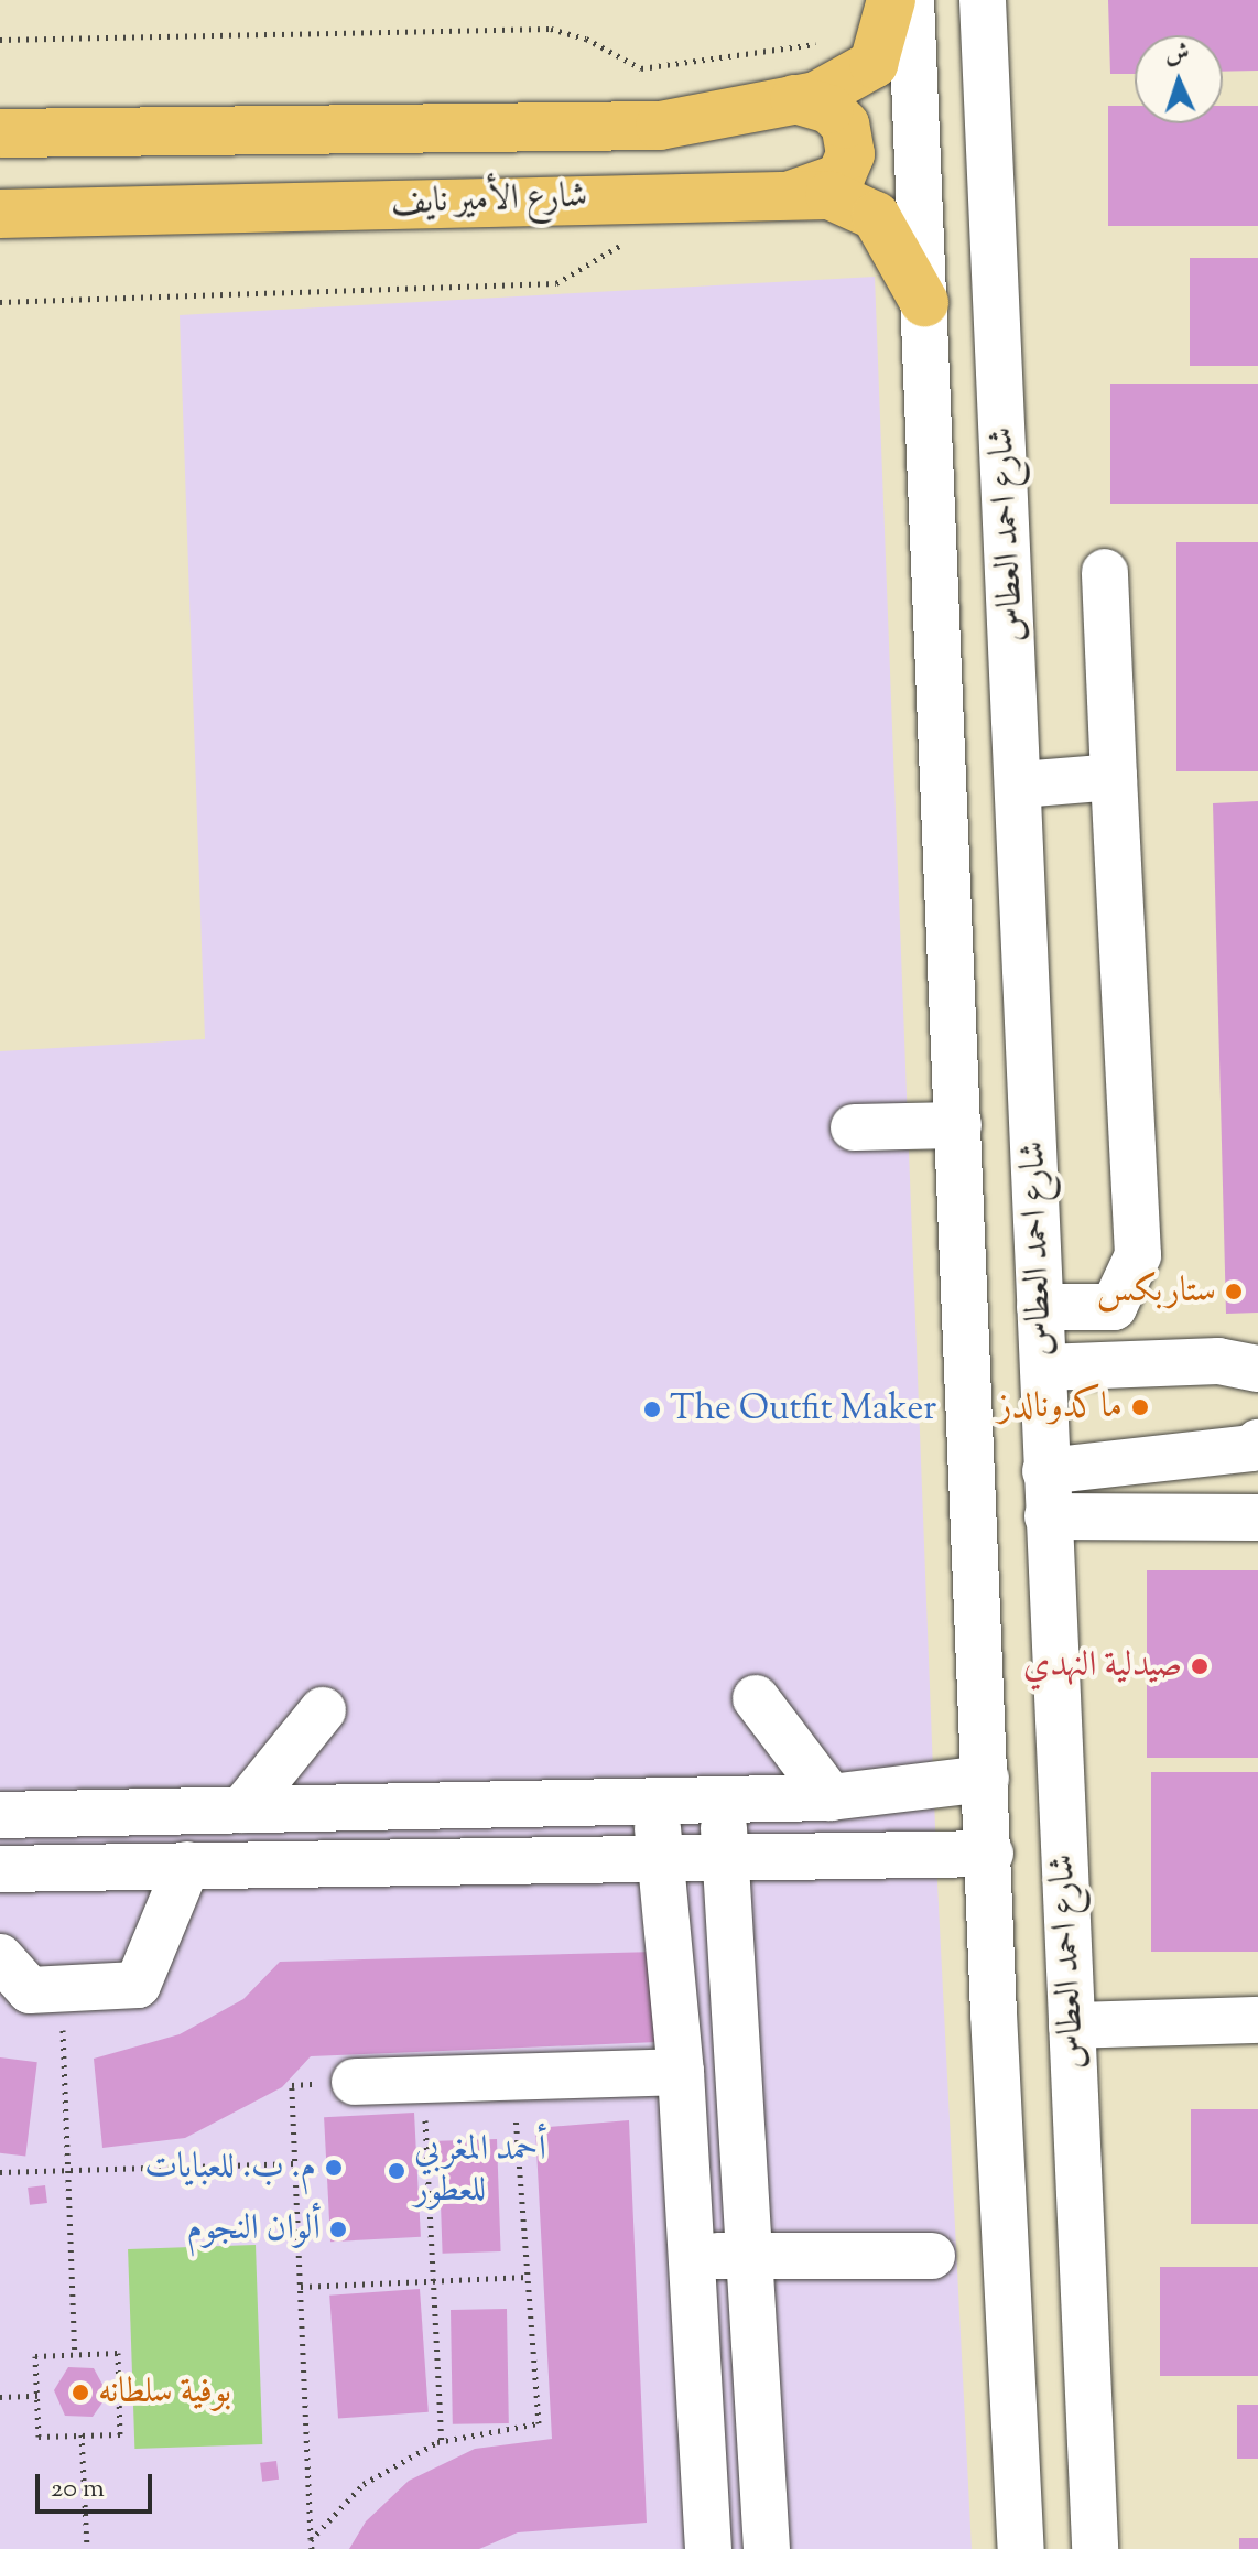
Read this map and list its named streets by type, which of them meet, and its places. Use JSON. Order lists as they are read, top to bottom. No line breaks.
{"streets":{"main road":["شارع الأمير نايف"],"street":["شارع احمد العطاس"]},"crossings":[["شارع الأمير نايف","شارع احمد العطاس"]],"places":["ستاربكس","ماكدونالدز","The Outfit Maker","صيدلية النهدي","م. ب. للعبايات","أحمد المغربي للعطور","ألوان النجوم","بوفية سلطانه"],"scale_bar":"20 m","north":"top"}
